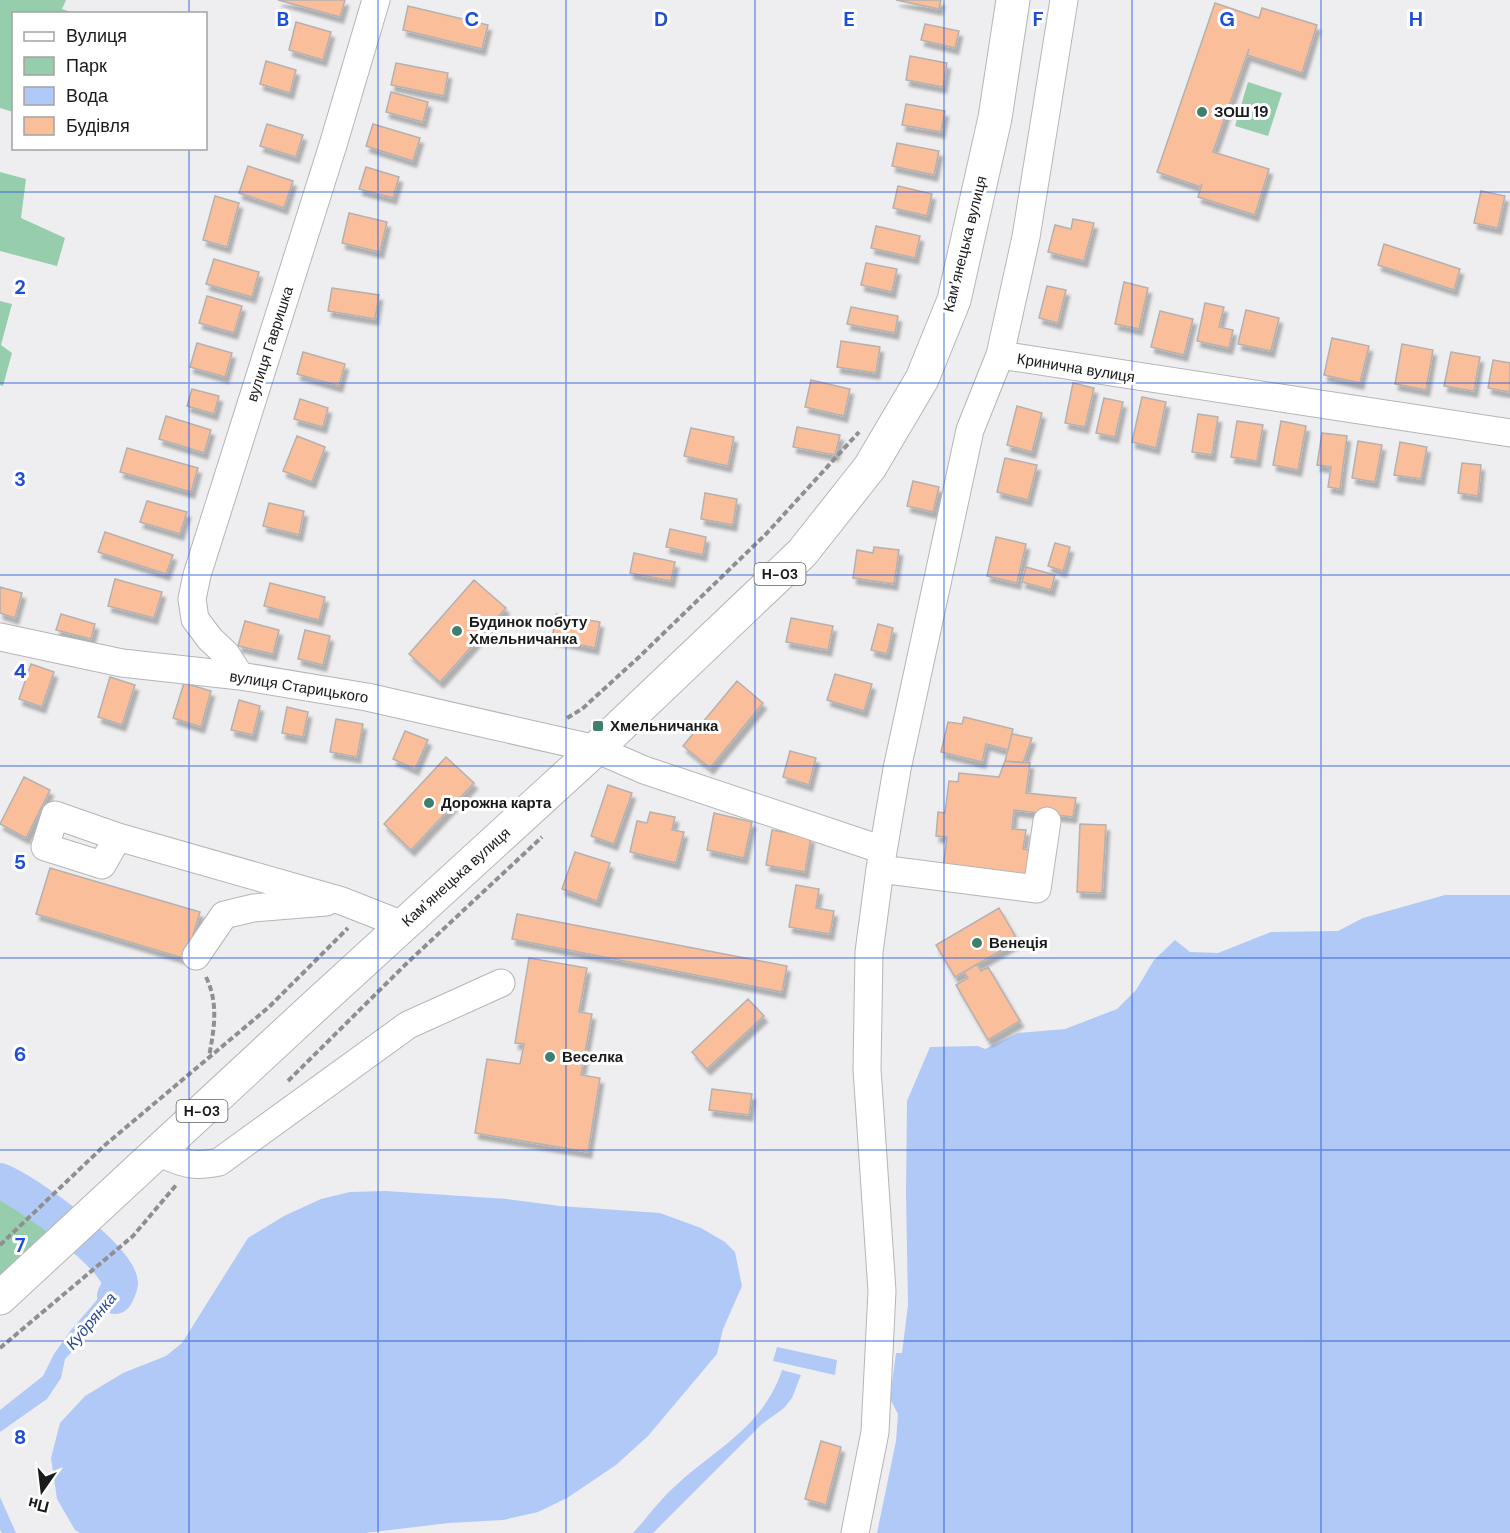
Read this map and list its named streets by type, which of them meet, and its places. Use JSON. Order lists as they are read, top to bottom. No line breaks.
{"streets":{"main road":["Камʼянецька вулиця","Н-03"],"street":["вулиця Гавришка","Кринична вулиця","вулиця Старицького"]},"crossings":[["Камʼянецька вулиця","вулиця Старицького"],["вулиця Гавришка","вулиця Старицького"]],"water":["Кудрянка"],"places":{"other":["ЗОШ 19","Будинок побуту Хмельничанка","Дорожна карта","Венеція","Веселка"],"transit":["Хмельничанка"]},"legend":["Вулиця","Парк","Вода","Будівля"],"north":"bottom","grid":{"columns":["B","C","D","E","F","G","H"],"rows":["2","3","4","5","6","7","8"]}}
